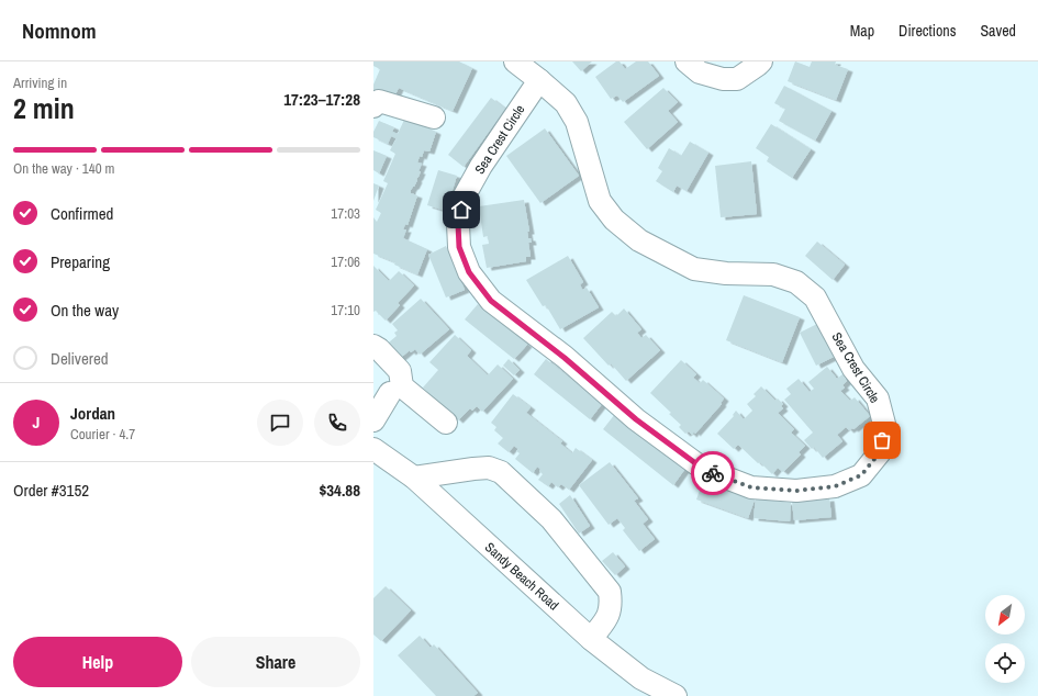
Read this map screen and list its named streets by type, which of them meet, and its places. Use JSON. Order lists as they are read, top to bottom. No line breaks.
{"streets":{"street":["Sea Crest Circle","Sandy Beach Road"]},"north":"bottom left","page":{"header":"Nomnom","nav":["Map","Directions","Saved"],"heading":["2 min","Arriving in","17:23–17:28"],"panel":["Jordan","Courier · 4.7","Order #3152","$34.88"],"bar":"On the way · 140 m","list":[["Confirmed","17:03"],["Preparing","17:06"],["On the way","17:10"],"Delivered"],"round":"J","buttons":["Help","Share"]}}
